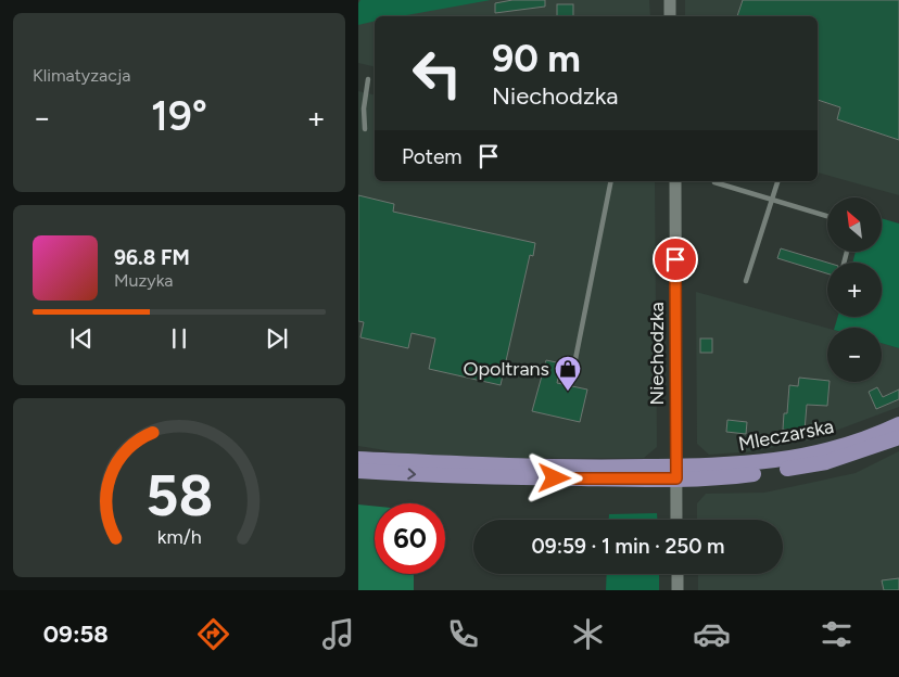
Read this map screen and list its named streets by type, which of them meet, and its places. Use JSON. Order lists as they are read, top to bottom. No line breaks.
{"streets":{"main road":["Mleczarska"],"street":["Niechodzka"]},"crossings":[["Niechodzka","Mleczarska"]],"places":{"shop":["Opoltrans"]},"north":"top left","page":{"tile":"Klimatyzacja","turn":["90 m","Niechodzka"],"heat":["−","19°","+"],"then":"Potem","map_buttons":["+","−"],"song":["96.8 FM","Muzyka"],"limit":"60","trip":"09:59 · 1 min · 250 m","tabs":"09:58","gauge":["58","km/h"]}}
